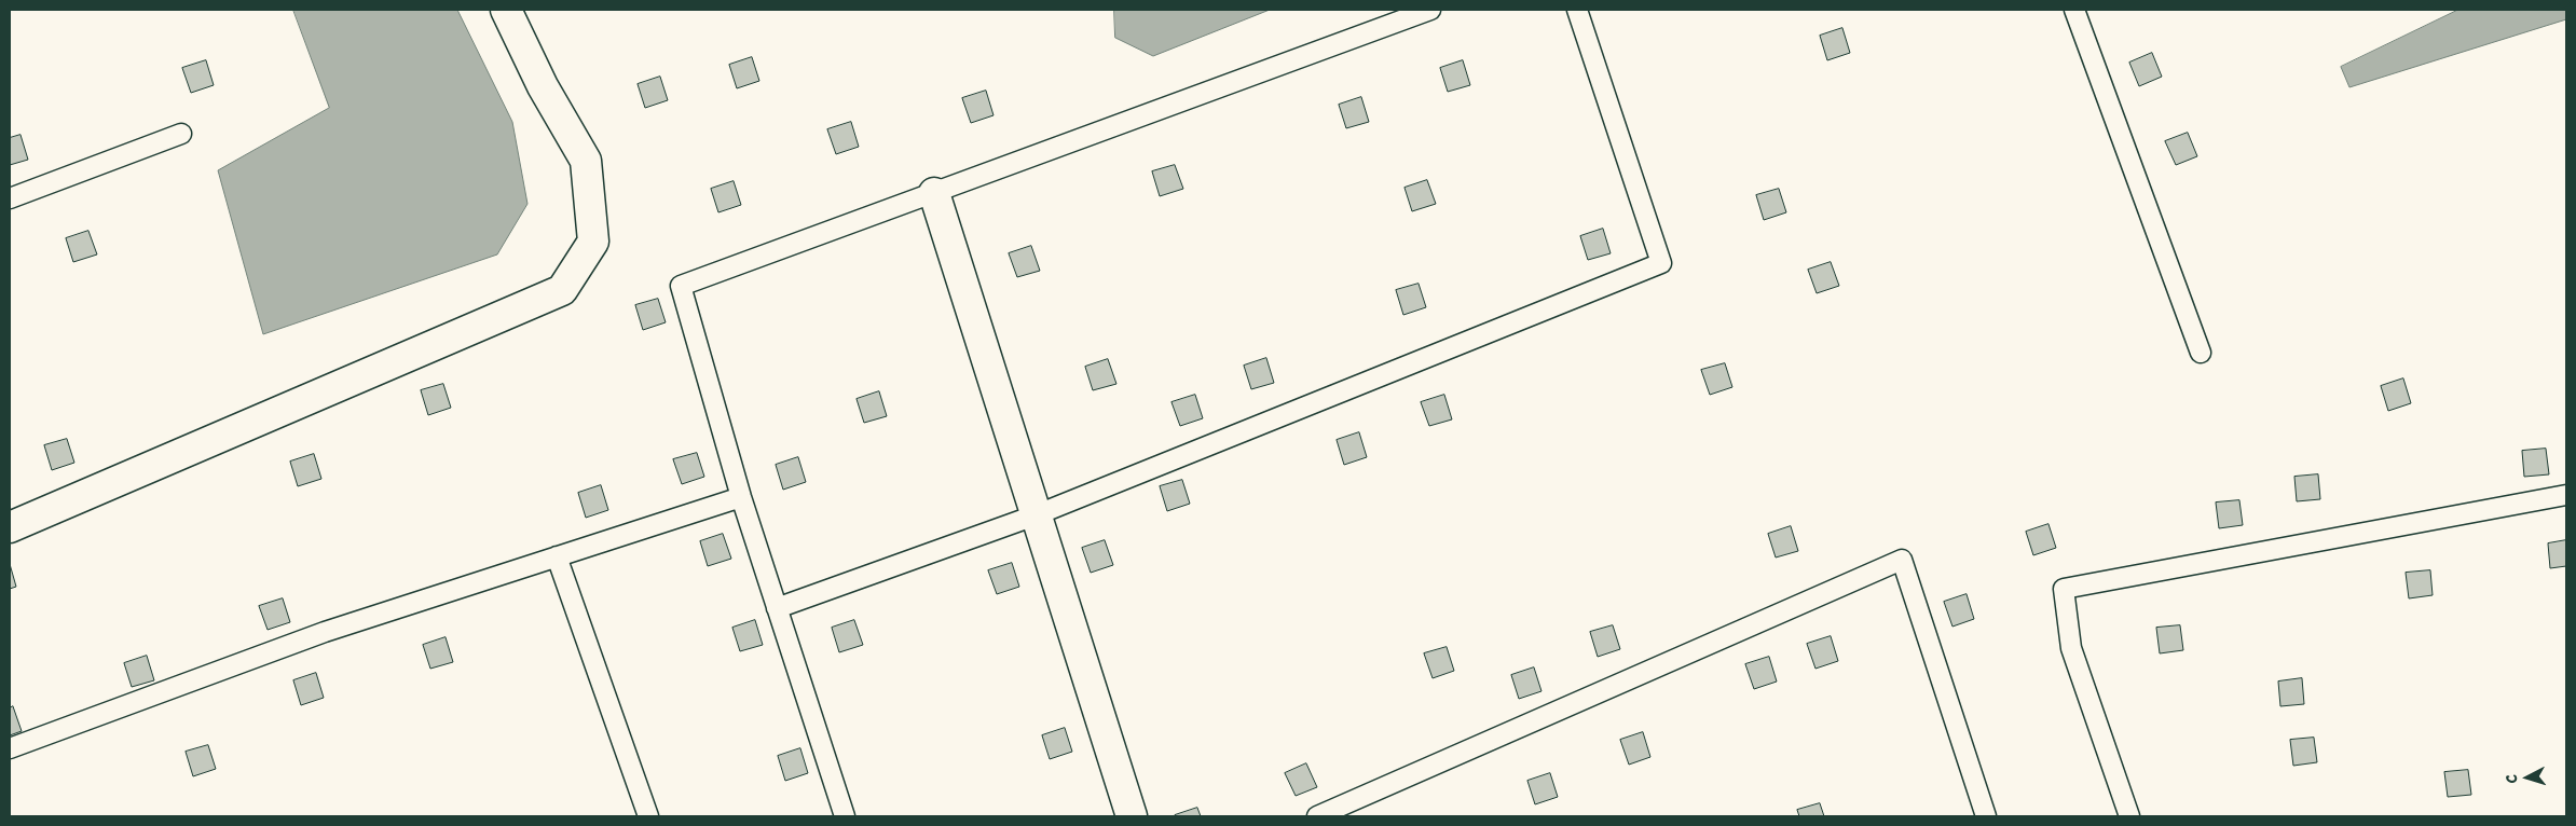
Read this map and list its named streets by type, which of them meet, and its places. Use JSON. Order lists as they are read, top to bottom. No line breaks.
{"north":"left"}
